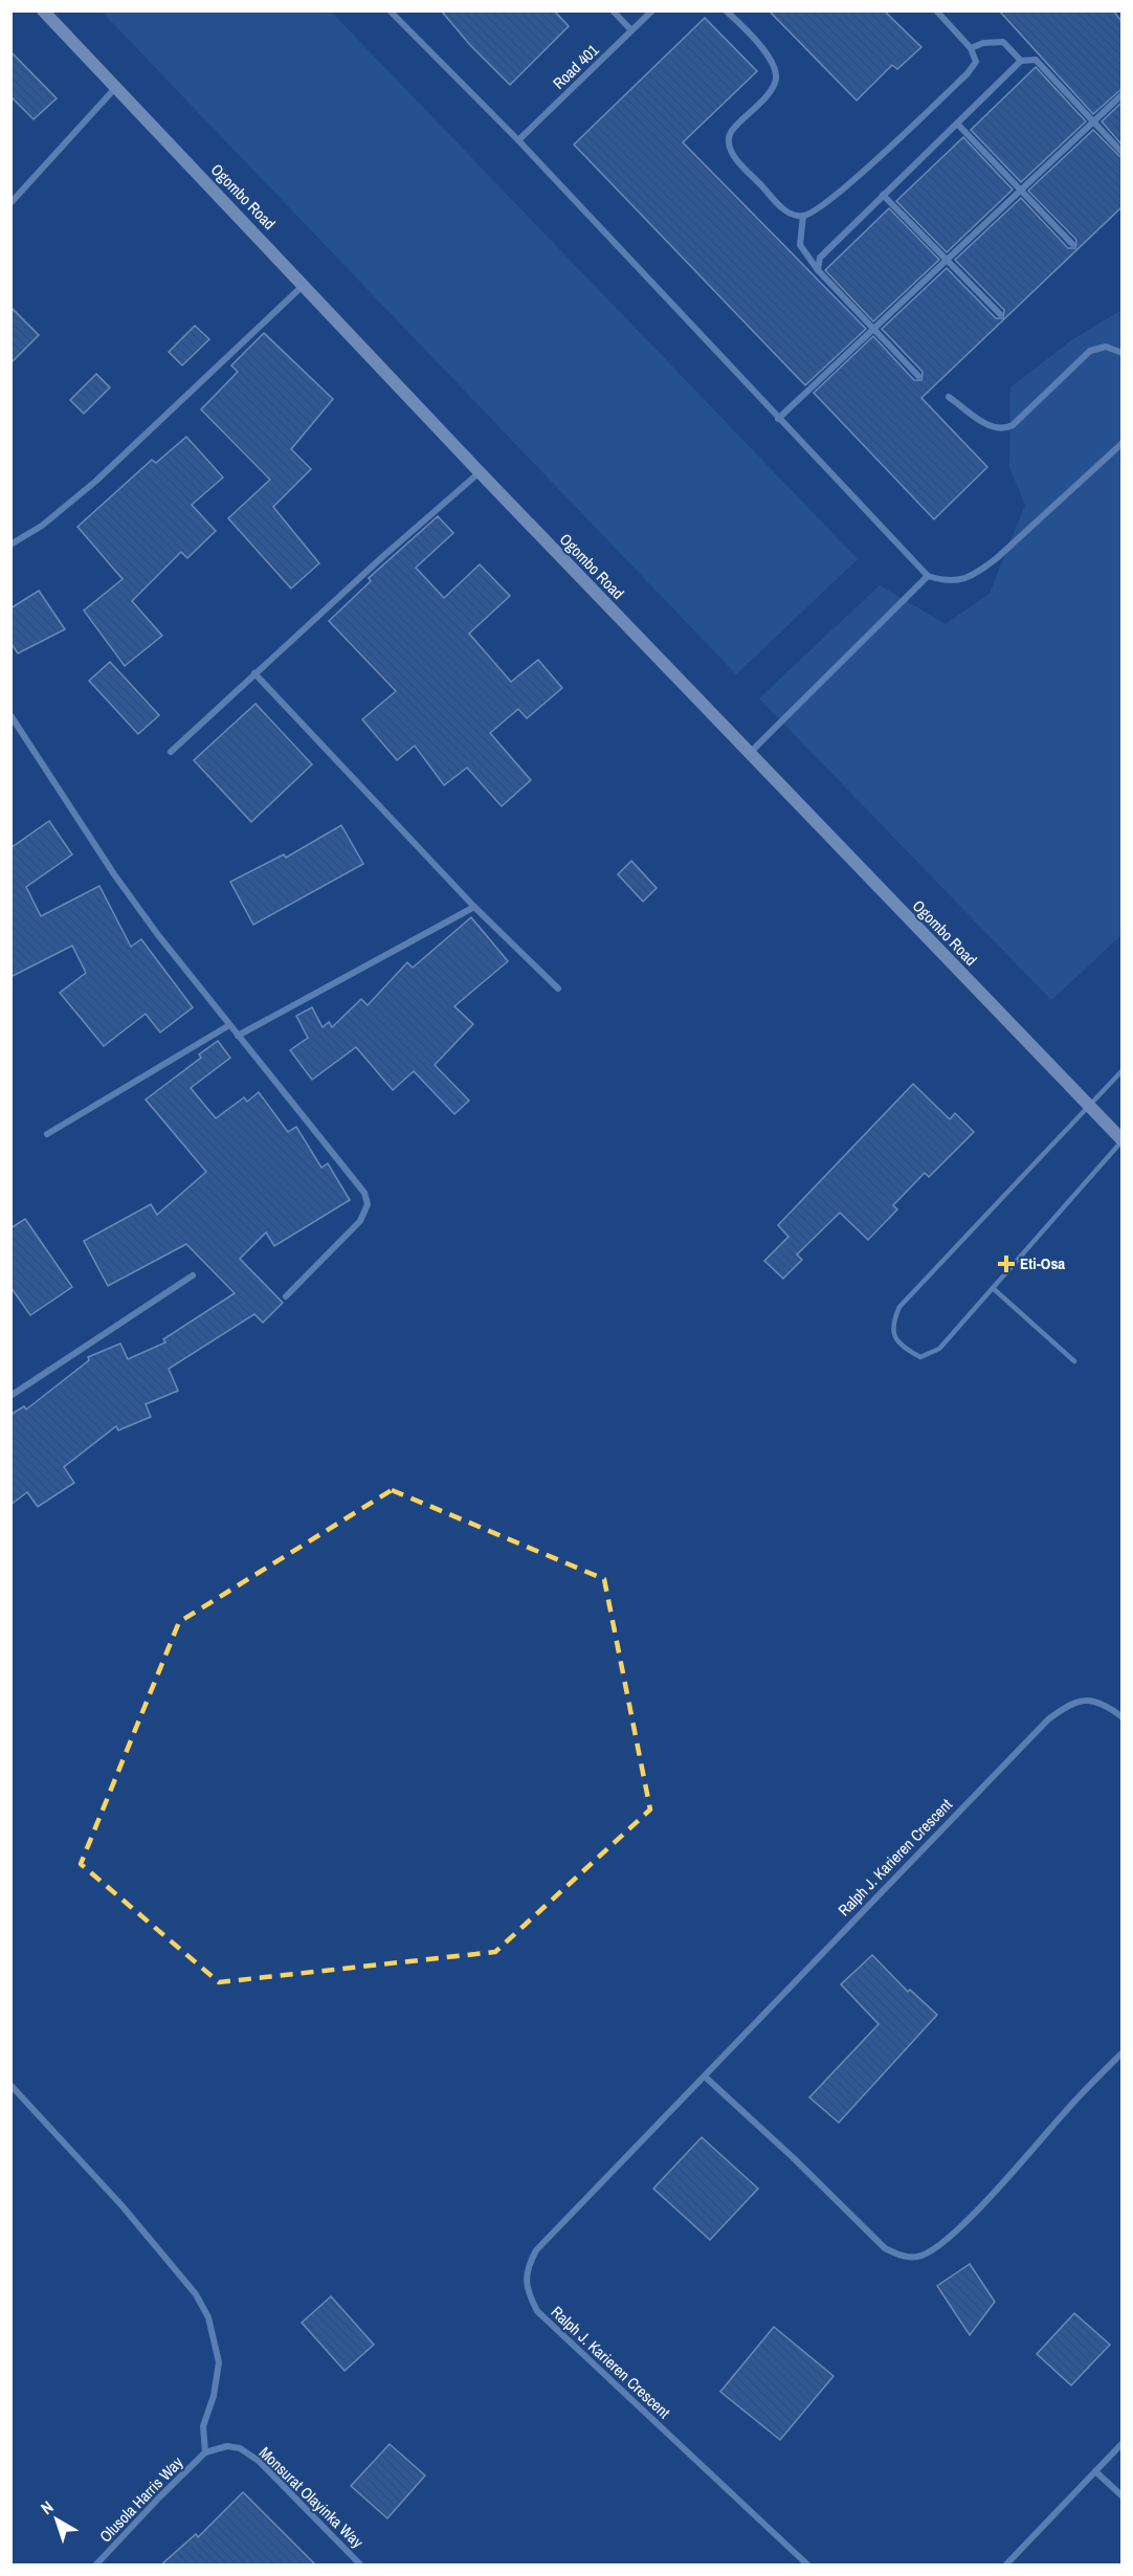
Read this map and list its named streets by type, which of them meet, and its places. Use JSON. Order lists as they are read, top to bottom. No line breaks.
{"streets":{"main road":["Ogombo Road"],"street":["Road 401","Ralph J. Karieren Crescent","Monsurat Olayinka Way","Olusola Harris Way"]},"crossings":[["Monsurat Olayinka Way","Olusola Harris Way"]],"places":{"health":["Eti-Osa"]},"north":"top left"}
